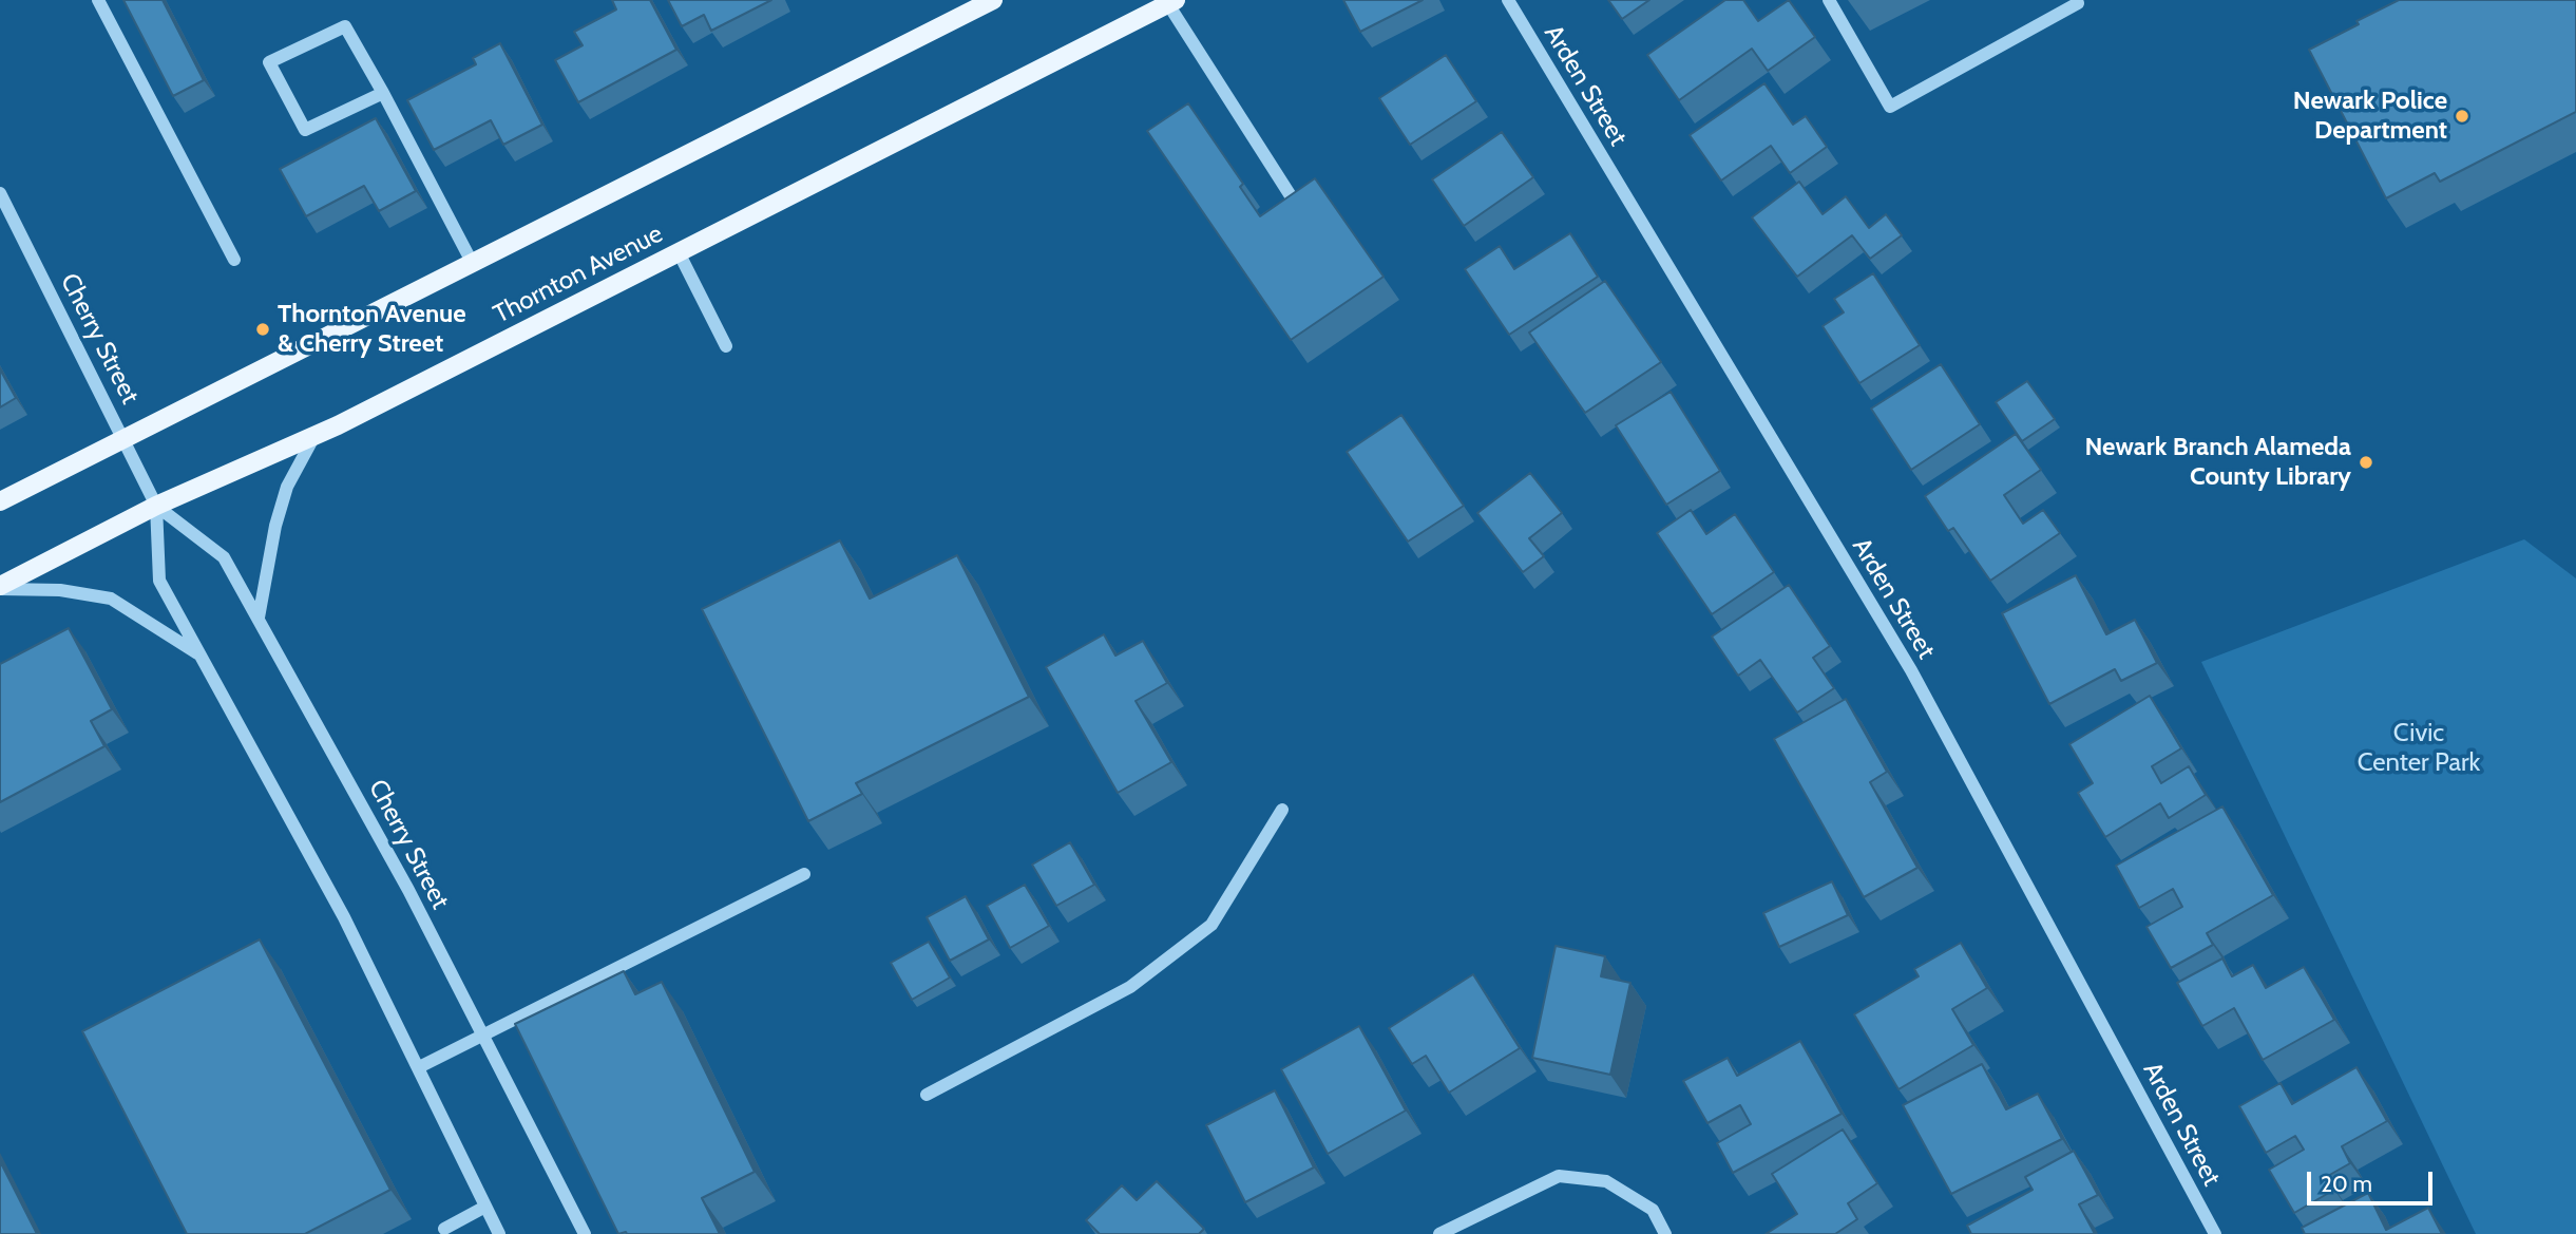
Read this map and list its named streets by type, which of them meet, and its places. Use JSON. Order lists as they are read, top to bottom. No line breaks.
{"streets":{"main road":["Thornton Avenue"],"street":["Arden Street","Cherry Street"]},"crossings":[["Thornton Avenue","Cherry Street"]],"parks":["Civic Center Park"],"places":["Newark Police Department","Thornton Avenue & Cherry Street","Newark Branch Alameda County Library"],"scale_bar":"20 m"}
